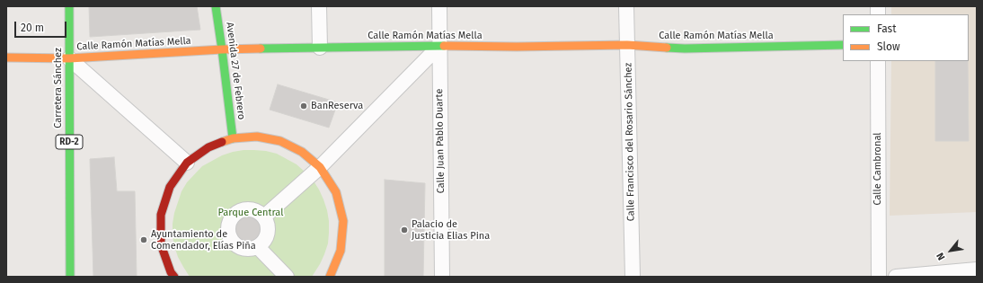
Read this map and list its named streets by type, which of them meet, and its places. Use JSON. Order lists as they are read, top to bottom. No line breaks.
{"streets":{"street":["Calle Ramón Matías Mella","Avenida 27 de Febrero","Carretera Sánchez","Calle Juan Pablo Duarte","RD-2","Calle Francisco del Rosario Sánchez","Calle Cambronal"]},"crossings":[["Calle Ramón Matías Mella","Avenida 27 de Febrero"],["Calle Ramón Matías Mella","Carretera Sánchez"],["Calle Ramón Matías Mella","Calle Juan Pablo Duarte"],["Calle Ramón Matías Mella","Calle Francisco del Rosario Sánchez"]],"parks":["Parque Central"],"places":["BanReserva","Palacio de Justicia Elias Pina","Ayuntamiento de Comendador, Elías Piña"],"legend":["Fast","Slow"],"scale_bar":"20 m","north":"bottom left"}
